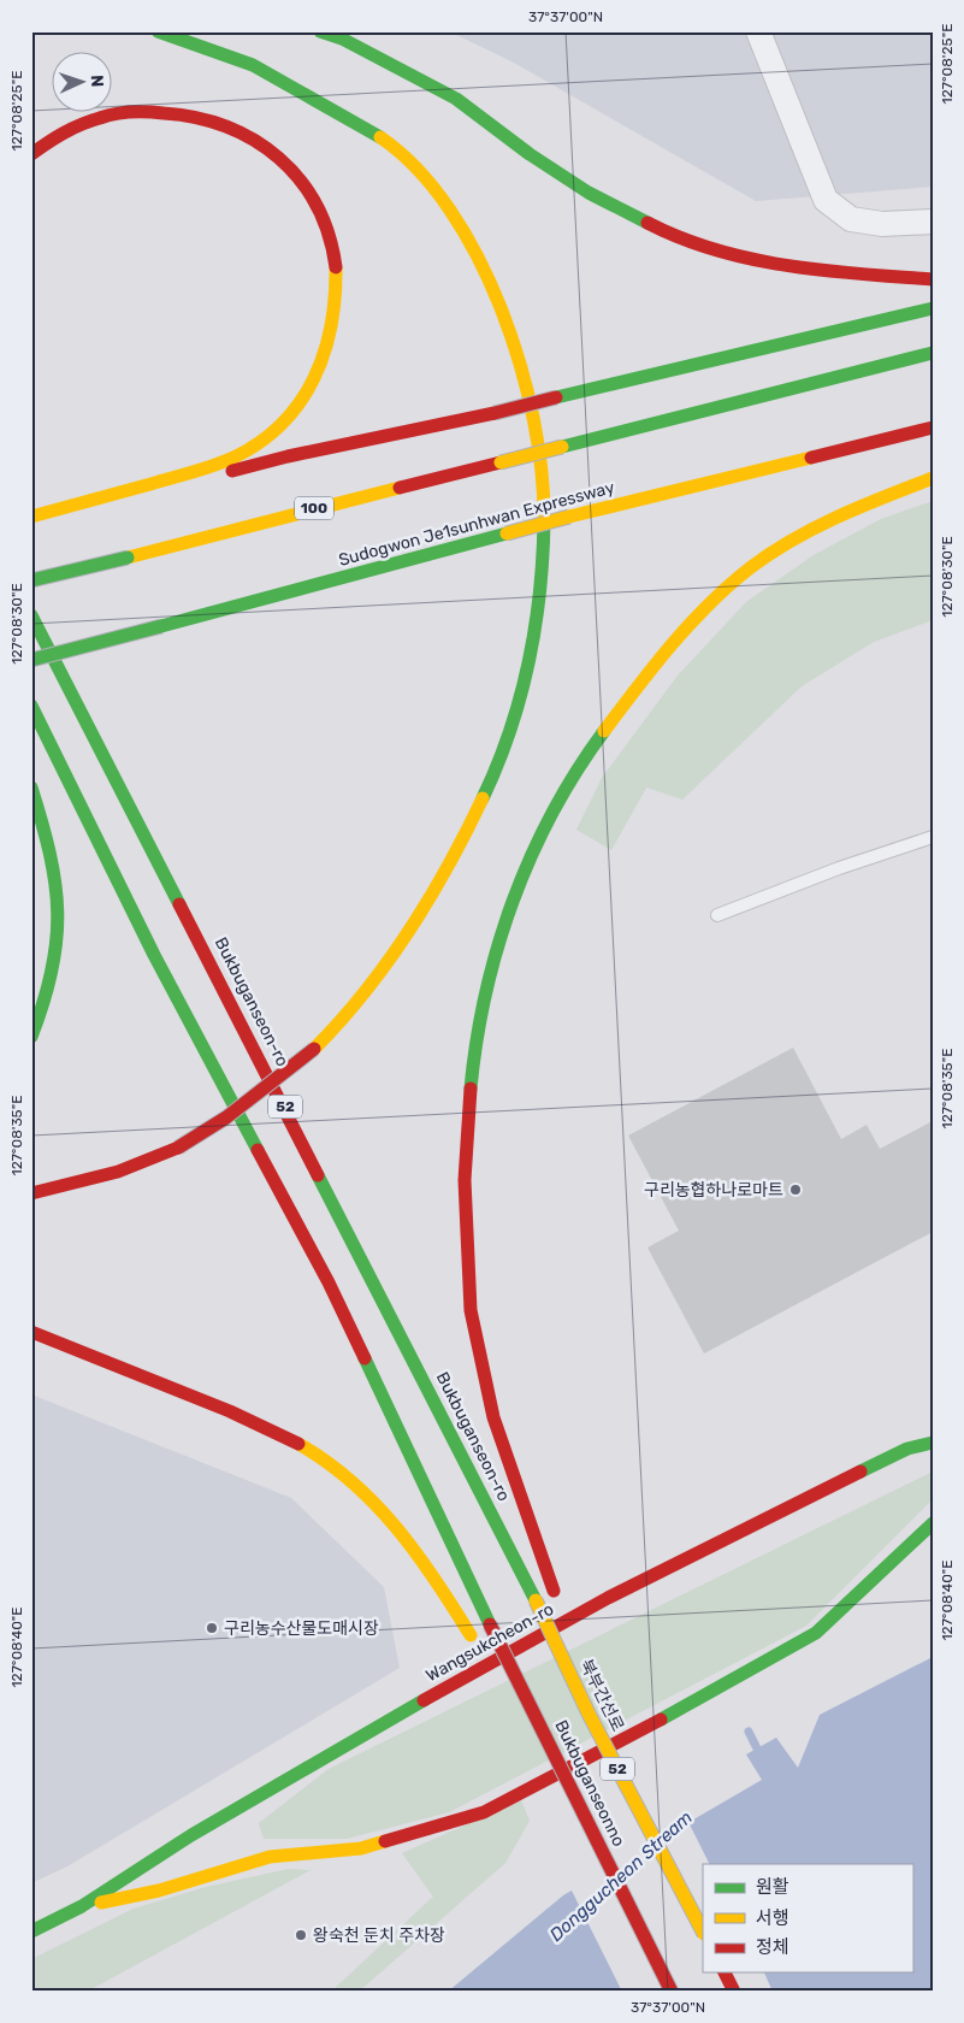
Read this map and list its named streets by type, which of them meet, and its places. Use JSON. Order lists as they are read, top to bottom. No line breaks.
{"streets":{"main road":["100","Sudogwon Je1sunhwan Expressway","Bukbuganseon-ro","52","Wangsukcheon-ro","북부간선로","Bukbuganseonno"]},"crossings":[["Bukbuganseon-ro","북부간선로"],["52","Bukbuganseonno"]],"water":["Donggucheon Stream"],"places":["구리농협하나로마트","구리농수산물도매시장","왕숙천 둔치 주차장"],"legend":["원활","서행","정체"],"north":"right","coordinates":["37°37'00\"N","127°08'25\"E","127°08'30\"E","127°08'35\"E","127°08'40\"E"]}
